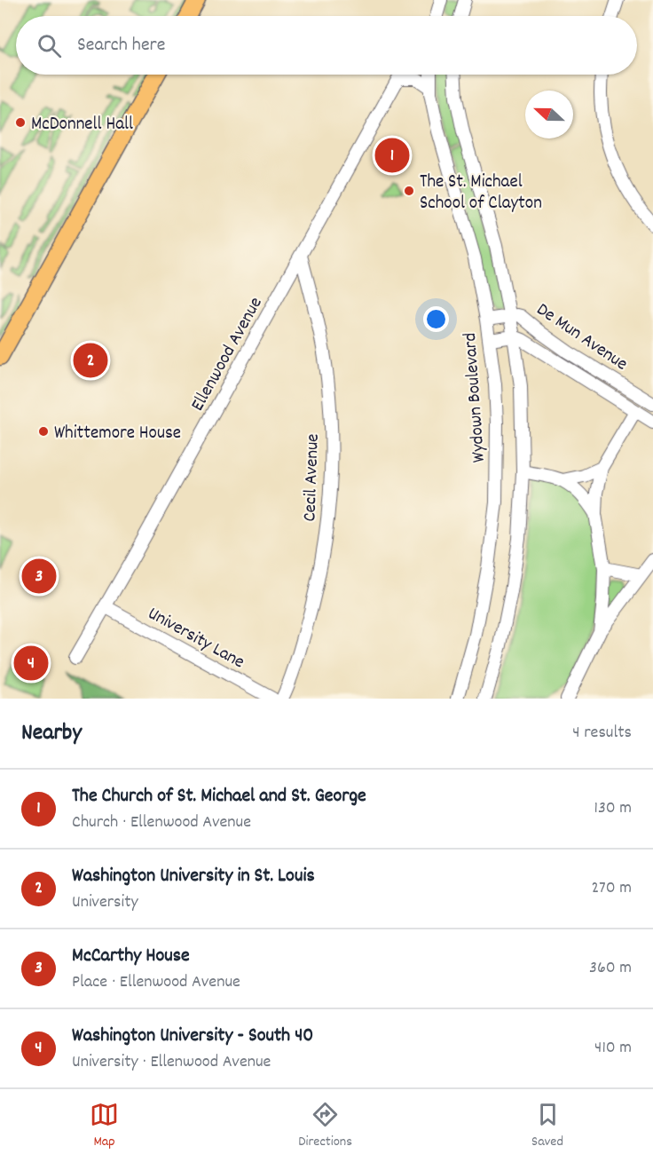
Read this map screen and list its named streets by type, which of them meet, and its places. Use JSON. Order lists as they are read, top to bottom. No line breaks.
{"streets":{"street":["De Mun Avenue","Ellenwood Avenue","Wydown Boulevard","Cecil Avenue","University Lane"]},"crossings":[["De Mun Avenue","Wydown Boulevard"],["Ellenwood Avenue","Cecil Avenue"],["Ellenwood Avenue","University Lane"]],"places":["McDonnell Hall","The St. Michael School of Clayton","Whittemore House"],"north":"left","page":{"search":"Search here","pins":["1","2","3","4"],"heading":["Nearby","4 results"],"list":[{"mark":"1","name":"The Church of St. Michael and St. George","note":"Church · Ellenwood Avenue","value":"130 m"},{"mark":"2","name":"Washington University in St. Louis","note":"University","value":"270 m"},{"mark":"3","name":"McCarthy House","note":"Place · Ellenwood Avenue","value":"360 m"},{"mark":"4","name":"Washington University - South 40","note":"University · Ellenwood Avenue","value":"410 m"}],"nav":["Map","Directions","Saved"]}}
